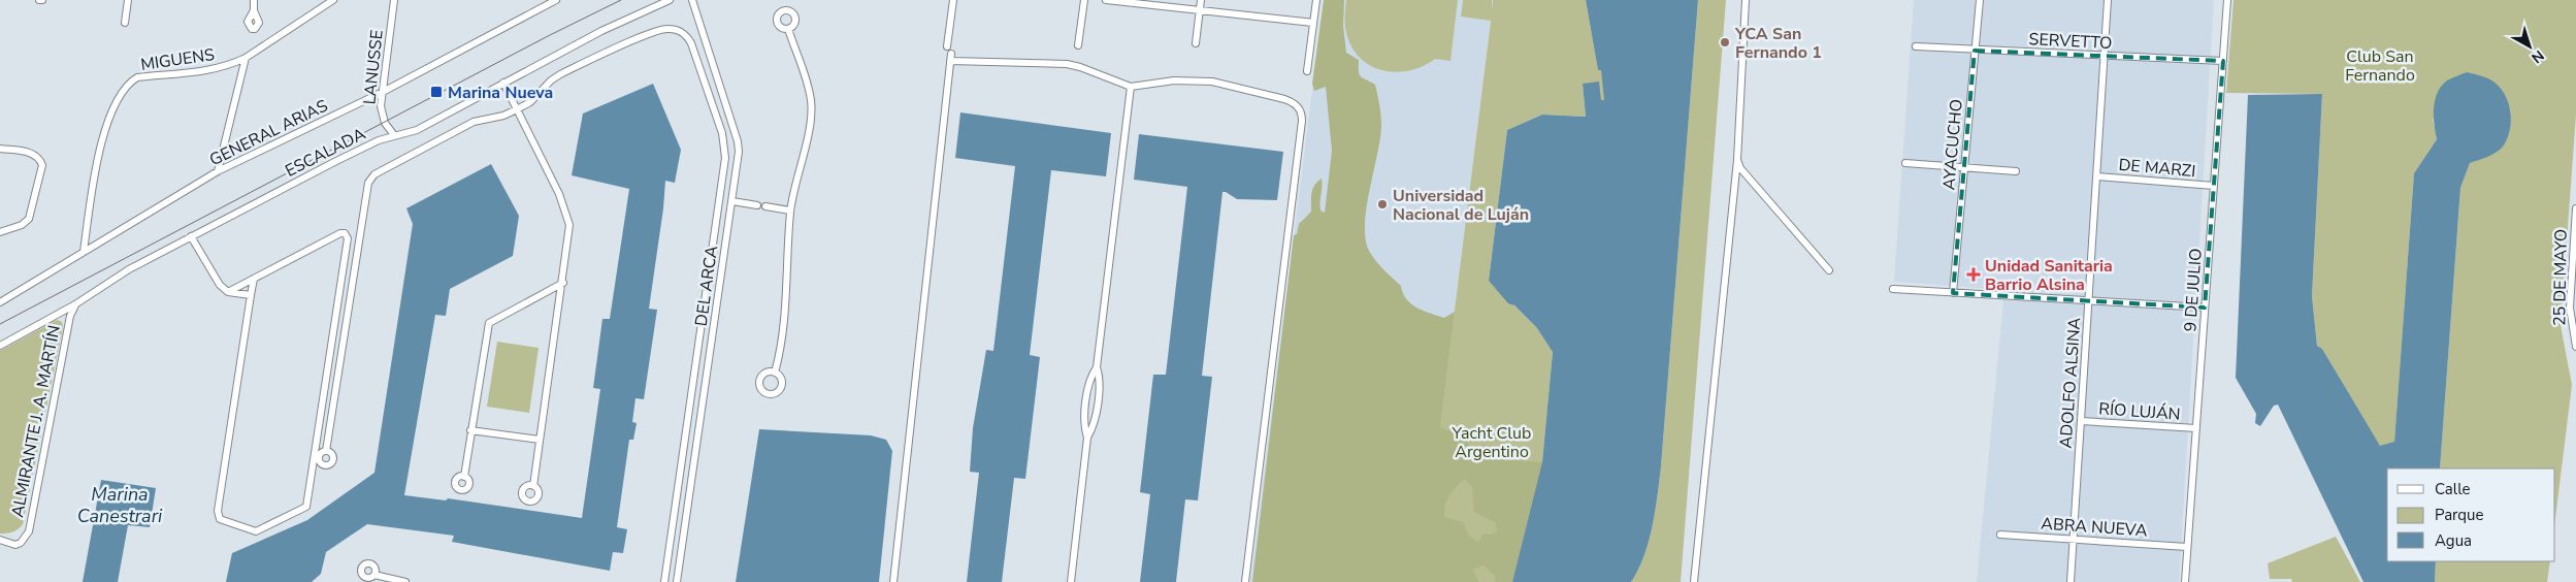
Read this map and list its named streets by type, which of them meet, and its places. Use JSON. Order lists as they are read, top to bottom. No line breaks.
{"streets":{"street":["SERVETTO","MIGUENS","LANUSSE","GENERAL ARIAS","AYACUCHO","ESCALADA","DE MARZI","25 DE MAYO","DEL ARCA","9 DE JULIO","ADOLFO ALSINA","RÍO LUJÁN","ALMIRANTE J. A. MARTÍN","ABRA NUEVA"]},"crossings":[["SERVETTO","AYACUCHO"],["SERVETTO","9 DE JULIO"],["SERVETTO","ADOLFO ALSINA"],["MIGUENS","GENERAL ARIAS"],["LANUSSE","GENERAL ARIAS"],["LANUSSE","ESCALADA"],["ESCALADA","ALMIRANTE J. A. MARTÍN"],["DE MARZI","9 DE JULIO"],["DE MARZI","ADOLFO ALSINA"],["9 DE JULIO","RÍO LUJÁN"],["9 DE JULIO","ABRA NUEVA"],["ADOLFO ALSINA","RÍO LUJÁN"],["ADOLFO ALSINA","ABRA NUEVA"]],"water":["Marina Canestrari"],"parks":["Club San Fernando","Yacht Club Argentino"],"places":{"other":["YCA San Fernando 1","Universidad Nacional de Luján"],"transit":["Marina Nueva"],"health":["Unidad Sanitaria Barrio Alsina"]},"legend":["Calle","Parque","Agua"],"north":"bottom right"}
